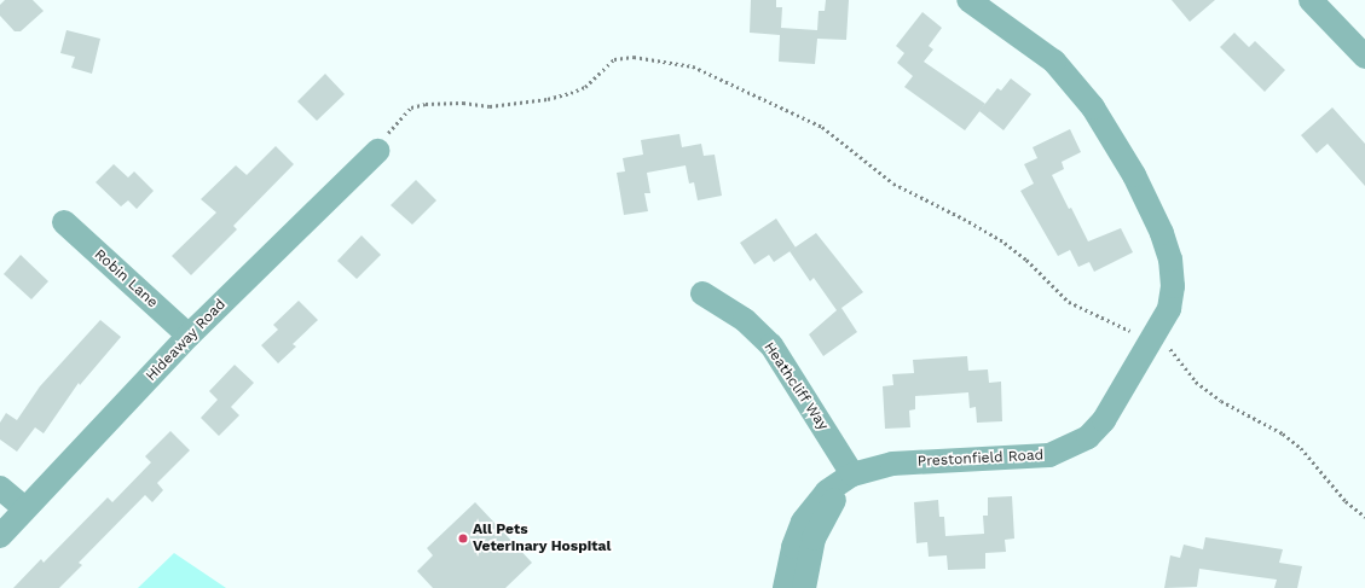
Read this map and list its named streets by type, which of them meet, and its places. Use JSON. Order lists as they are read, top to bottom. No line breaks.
{"streets":{"street":["Robin Lane","Hideaway Road","Heathcliff Way","Prestonfield Road"]},"crossings":[["Robin Lane","Hideaway Road"],["Heathcliff Way","Prestonfield Road"]],"places":["All Pets Veterinary Hospital"]}
